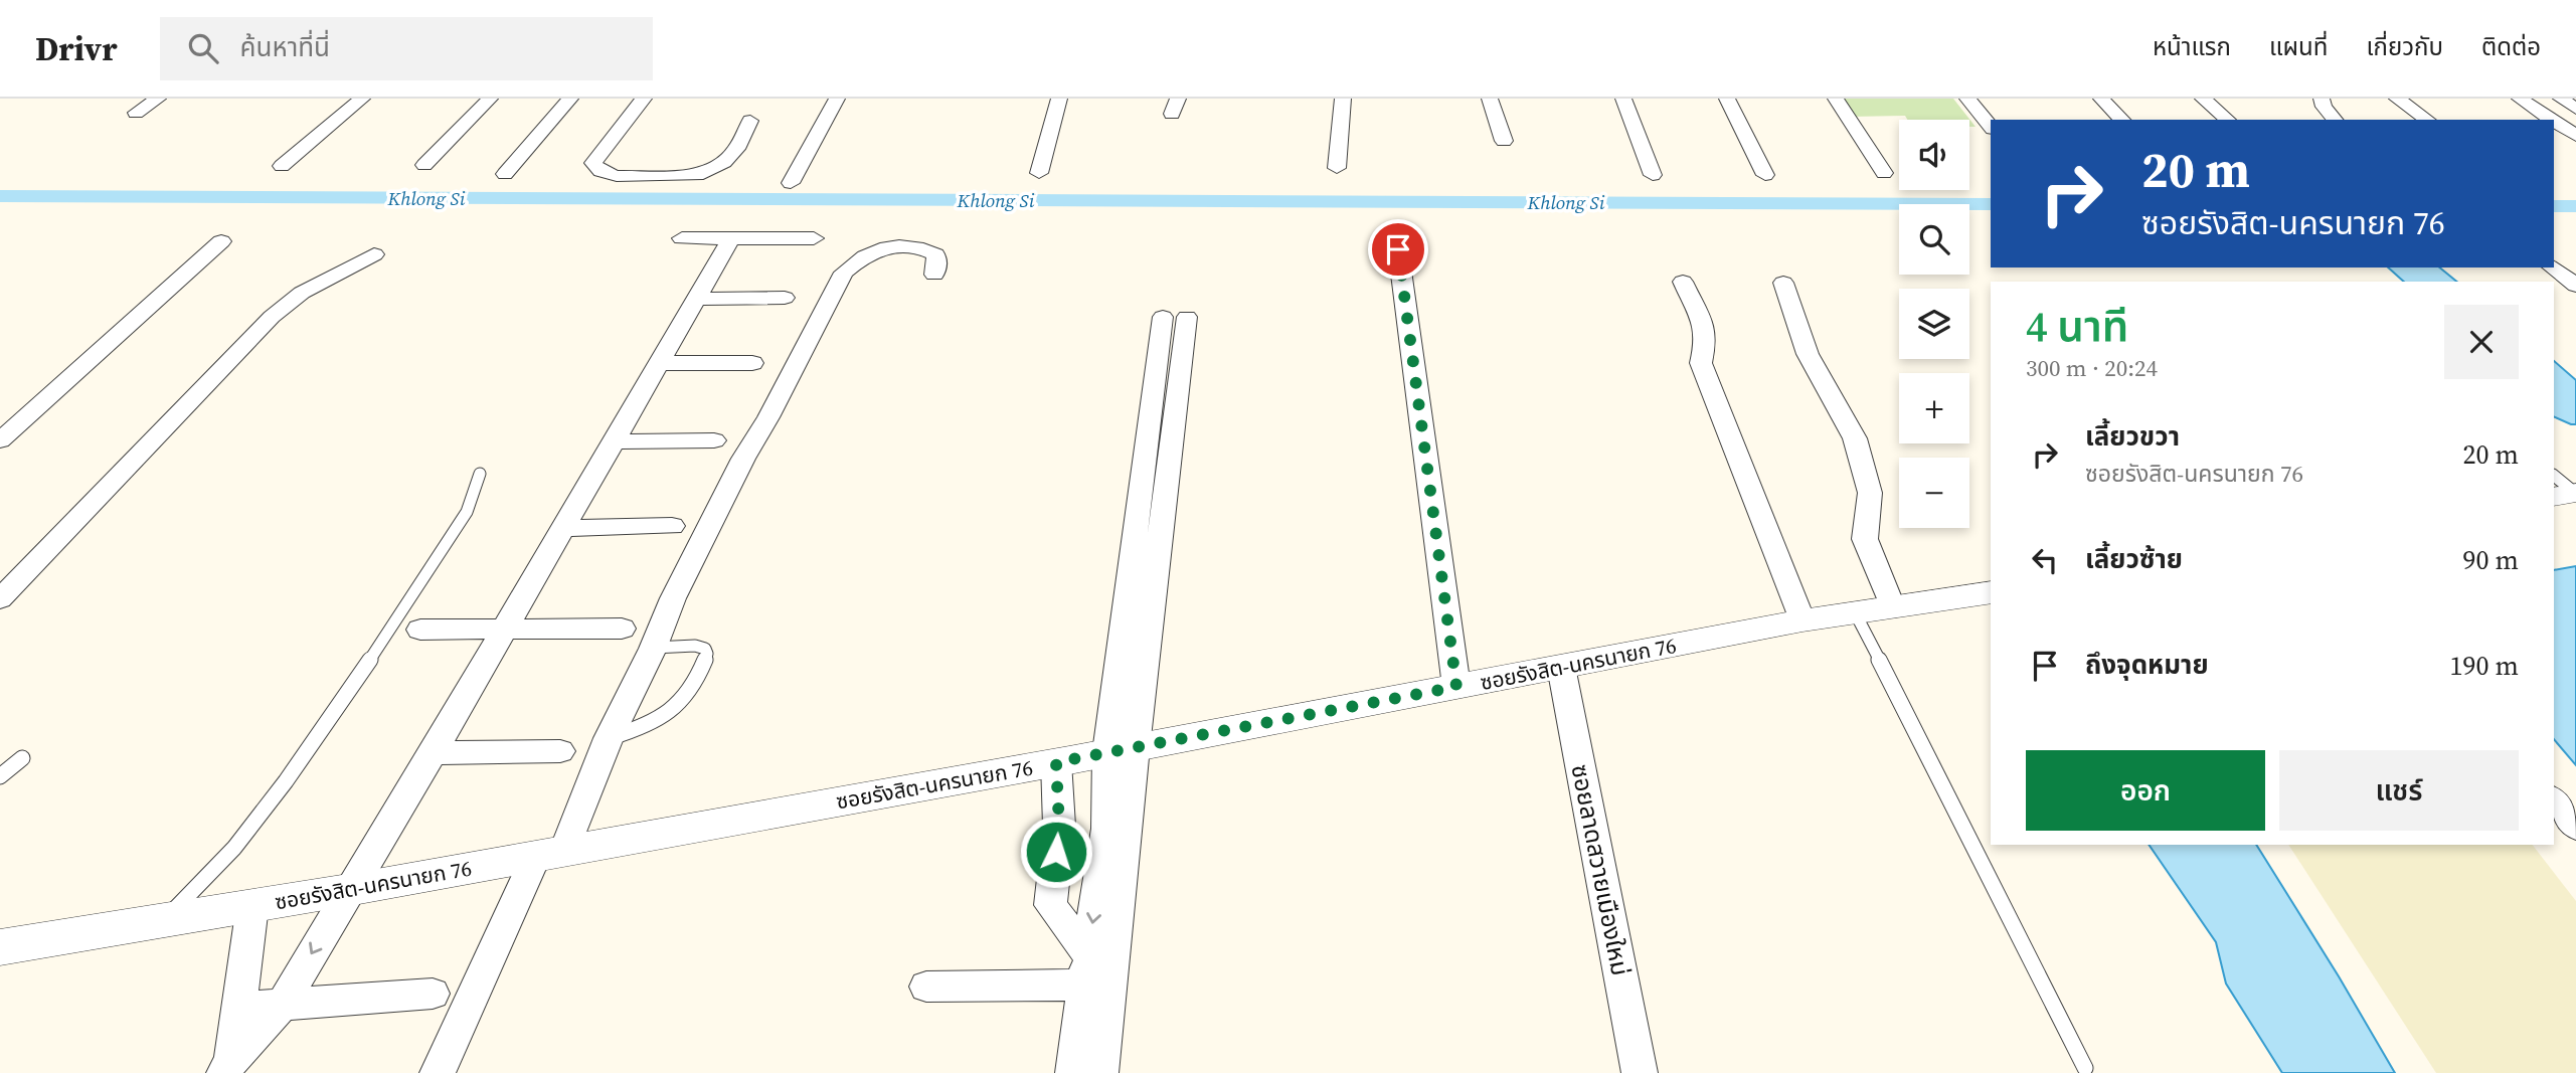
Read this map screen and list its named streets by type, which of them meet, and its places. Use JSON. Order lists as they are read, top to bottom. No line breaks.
{"streets":{"street":["ซอยรังสิต-นครนายก 76","ซอยลาดสวายเมืองใหม่"]},"crossings":[["ซอยรังสิต-นครนายก 76","ซอยลาดสวายเมืองใหม่"]],"water":["Khlong Si"],"page":{"header":"Drivr","search":"ค้นหาที่นี่","nav":["หน้าแรก","แผนที่","เกี่ยวกับ","ติดต่อ"],"map_buttons":["+","−"],"turn":["20 m","ซอยรังสิต-นครนายก 76"],"heading":["4 นาที","300 m · 20:24"],"list":[{"name":"เลี้ยวขวา","note":"ซอยรังสิต-นครนายก 76","value":"20 m"},{"name":"เลี้ยวซ้าย","value":"90 m"},{"name":"ถึงจุดหมาย","value":"190 m"}],"buttons":["ออก","แชร์"]}}
